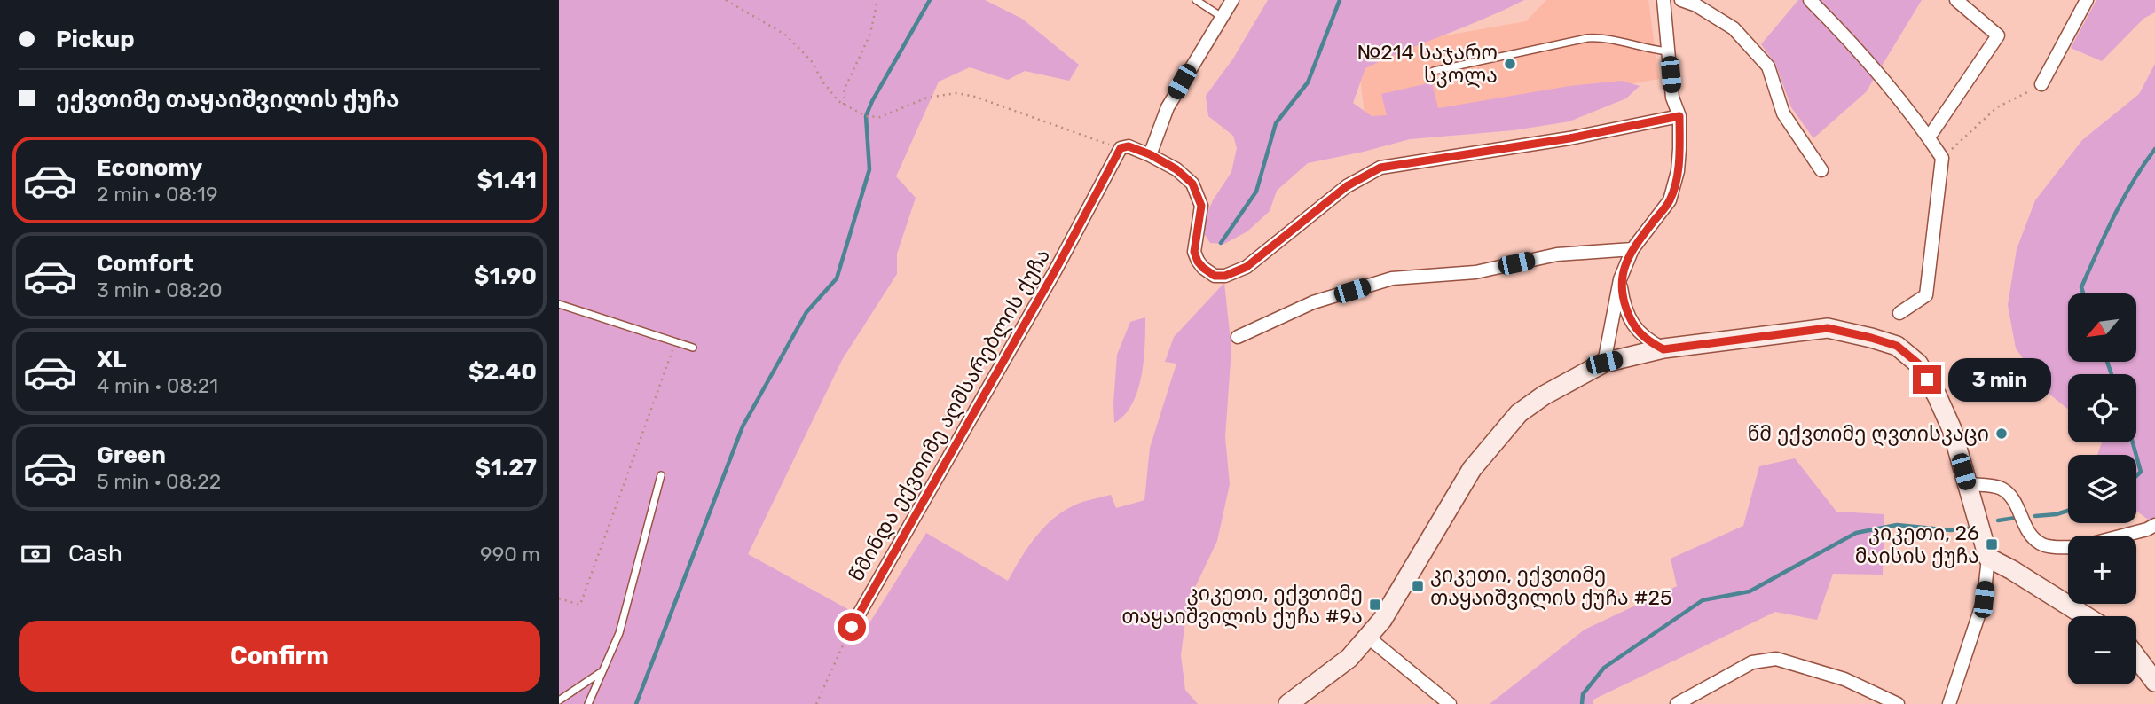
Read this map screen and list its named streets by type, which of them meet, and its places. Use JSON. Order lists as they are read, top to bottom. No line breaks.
{"streets":{"street":["წმინდა ექვთიმე აღმსარებლის ქუჩა"]},"places":{"other":["№214 საჯარო სკოლა","წმ ექვთიმე ღვთისკაცი"],"transit":["კიკეთი, 26 მაისის ქუჩა","კიკეთი, ექვთიმე თაყაიშვილის ქუჩა #25","კიკეთი, ექვთიმე თაყაიშვილის ქუჩა #9ა"]},"north":"bottom left","page":{"banner":["Pickup","ექვთიმე თაყაიშვილის ქუჩა"],"list":[{"name":"Economy","note":"2 min · 08:19","value":"$1.41"},{"name":"Comfort","note":"3 min · 08:20","value":"$1.90"},{"name":"XL","note":"4 min · 08:21","value":"$2.40"},{"name":"Green","note":"5 min · 08:22","value":"$1.27"}],"map_buttons":["+","−"],"bubble":"3 min","pay":["Cash","990 m"],"buttons":"Confirm"}}
